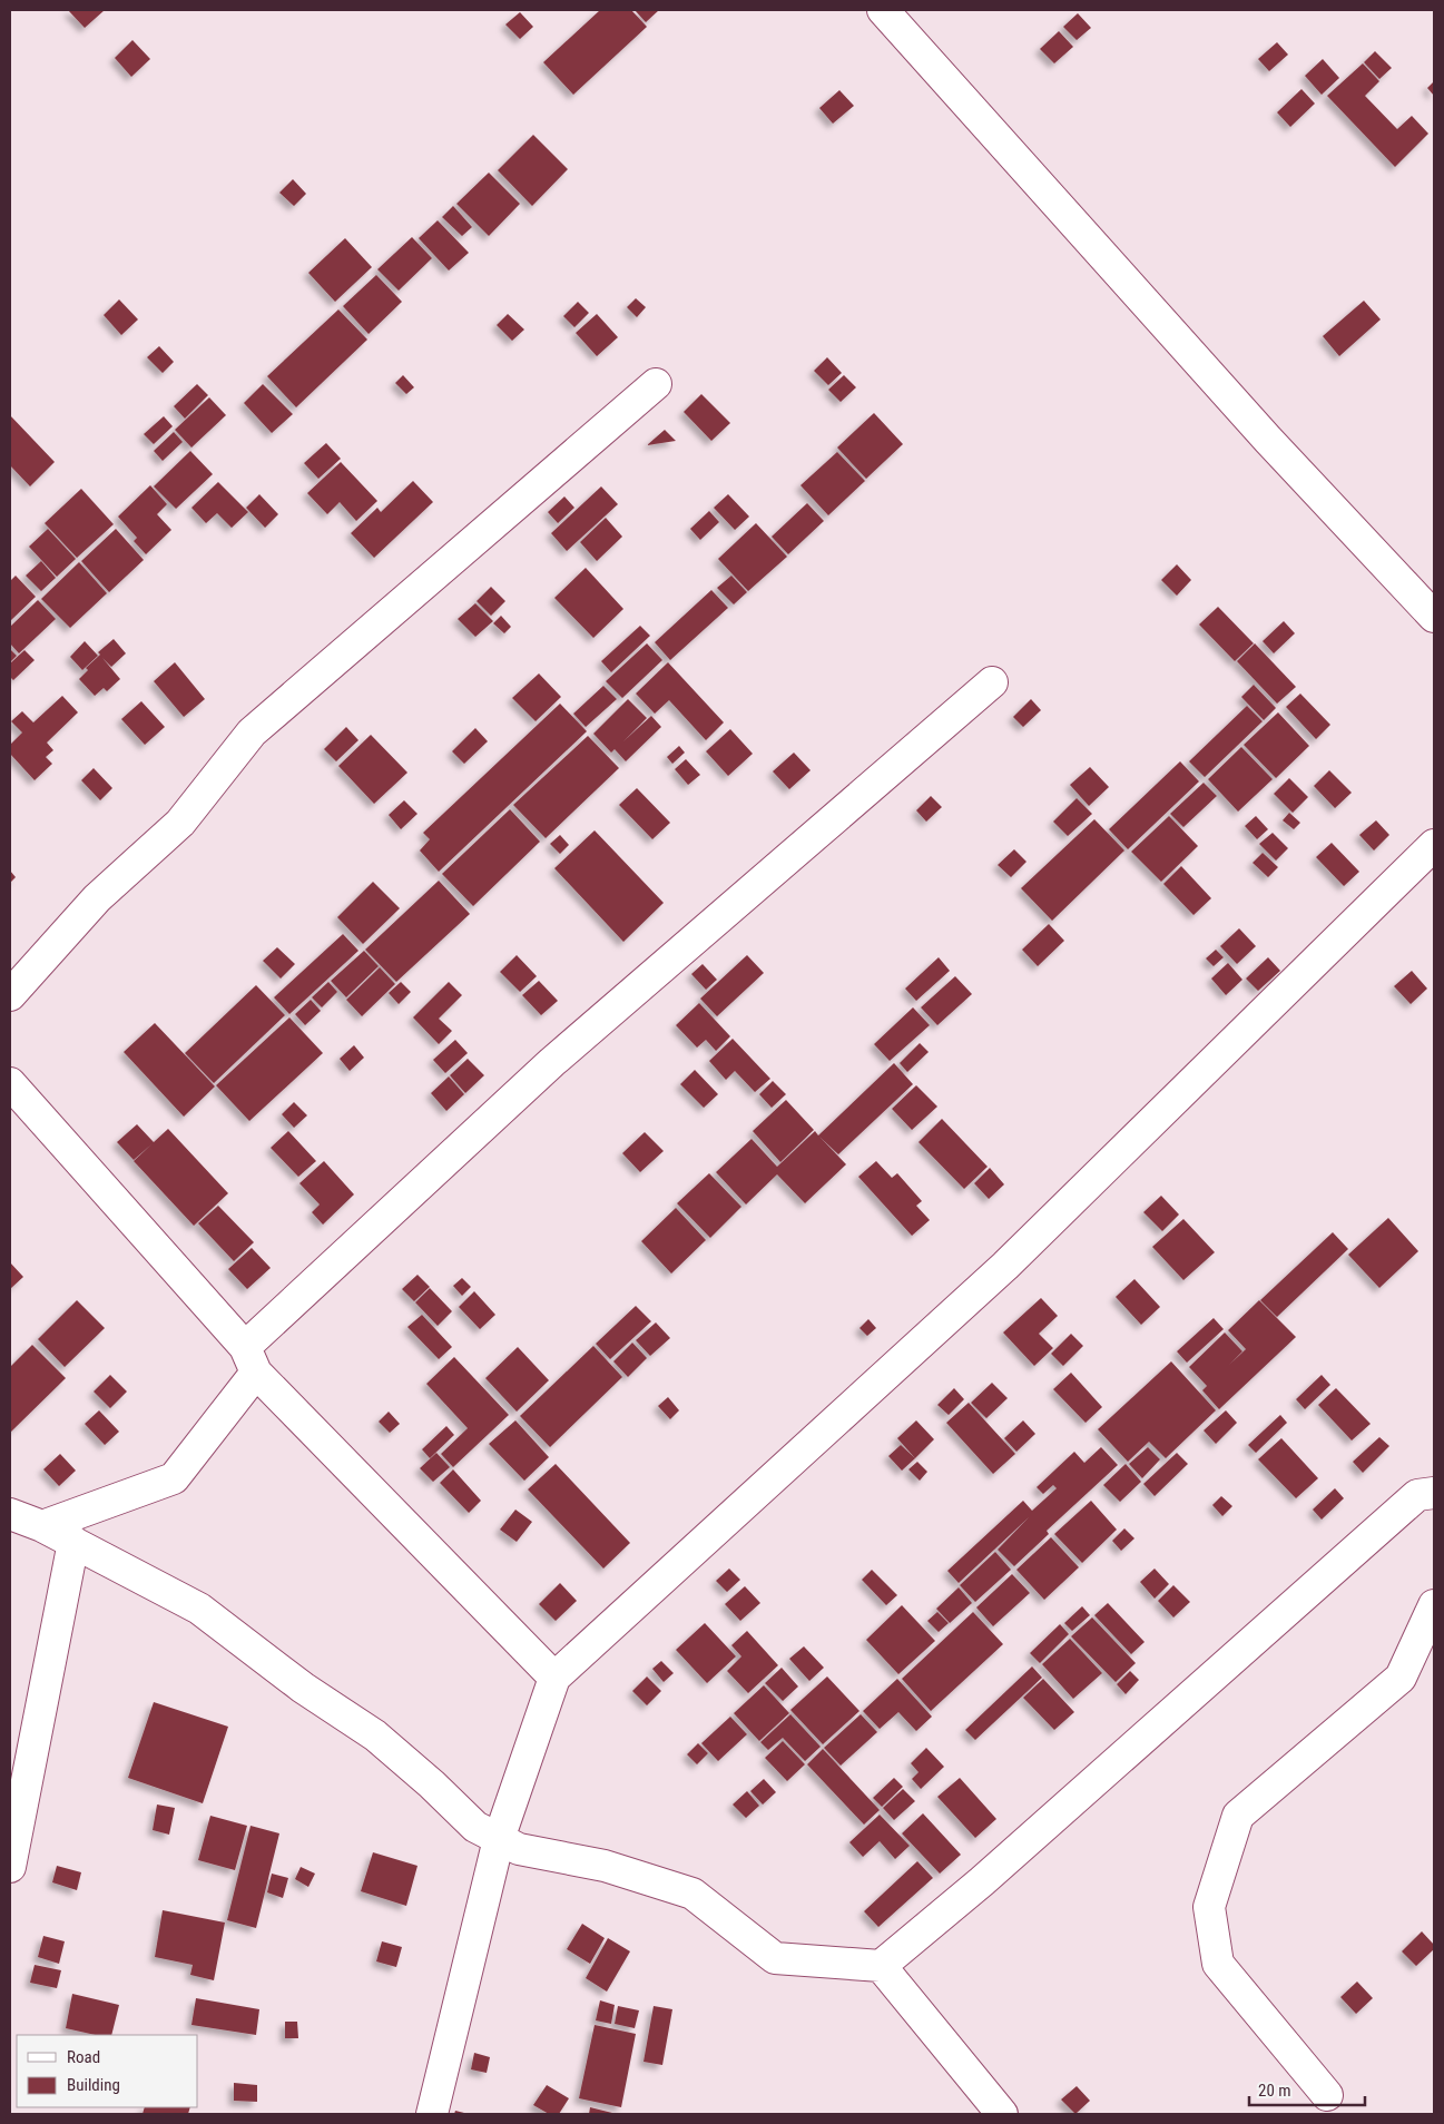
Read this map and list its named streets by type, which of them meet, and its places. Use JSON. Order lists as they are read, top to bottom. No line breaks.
{"legend":["Road","Building"],"scale_bar":"20 m"}
